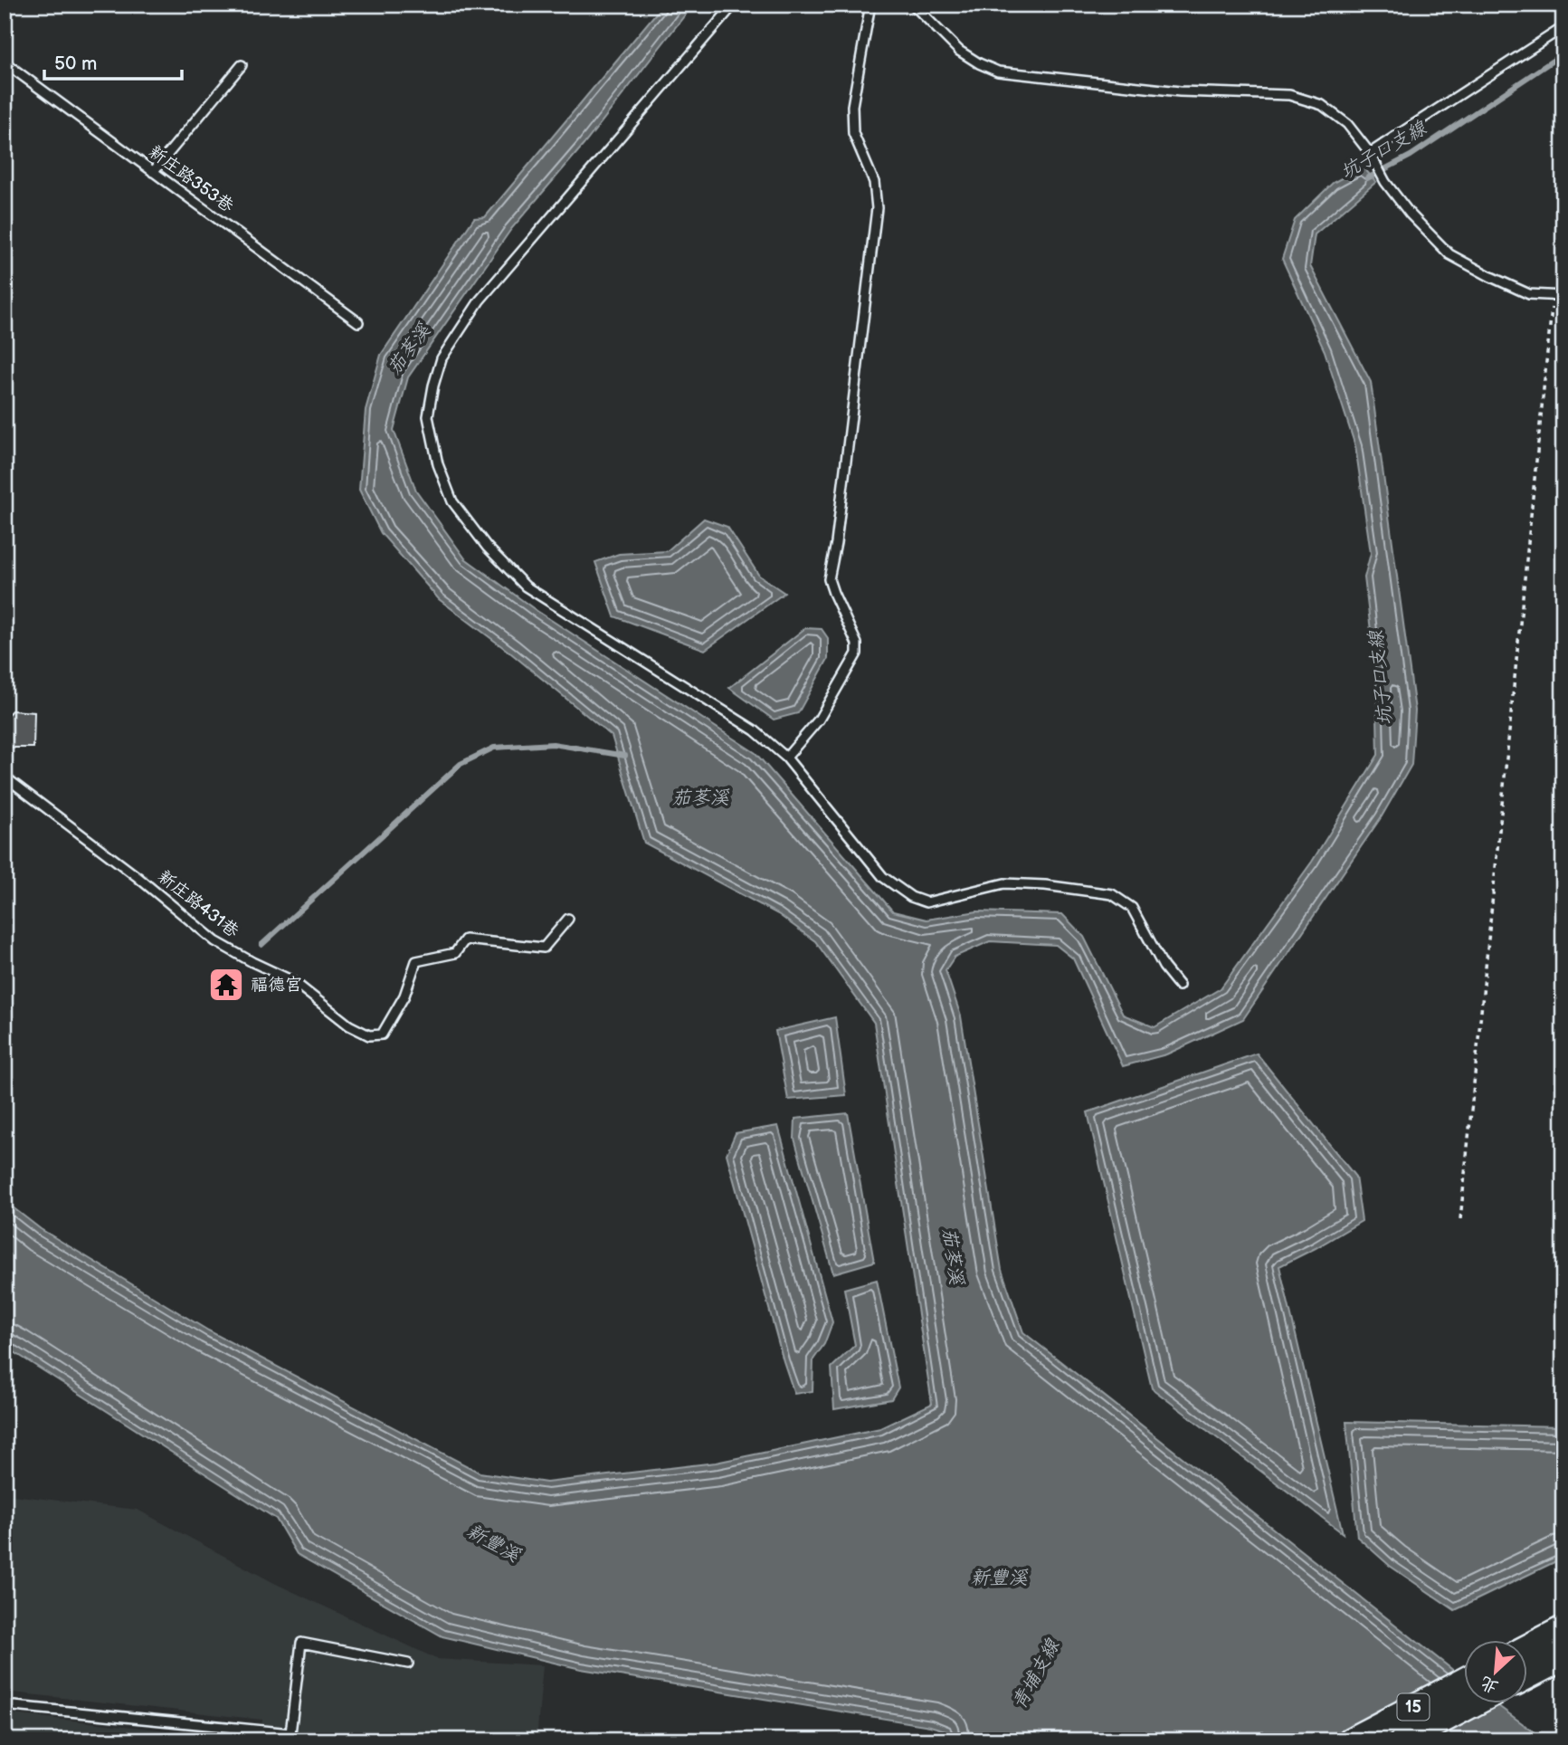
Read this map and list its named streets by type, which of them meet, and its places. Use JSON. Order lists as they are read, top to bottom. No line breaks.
{"streets":{"main road":["15"],"lane":["新庄路353巷","新庄路431巷"]},"water":["坑子口支線","茄苳溪","新豐溪","青埔支線"],"places":{"temple":["福德宫"]},"scale_bar":"50 m","north":"bottom left"}
